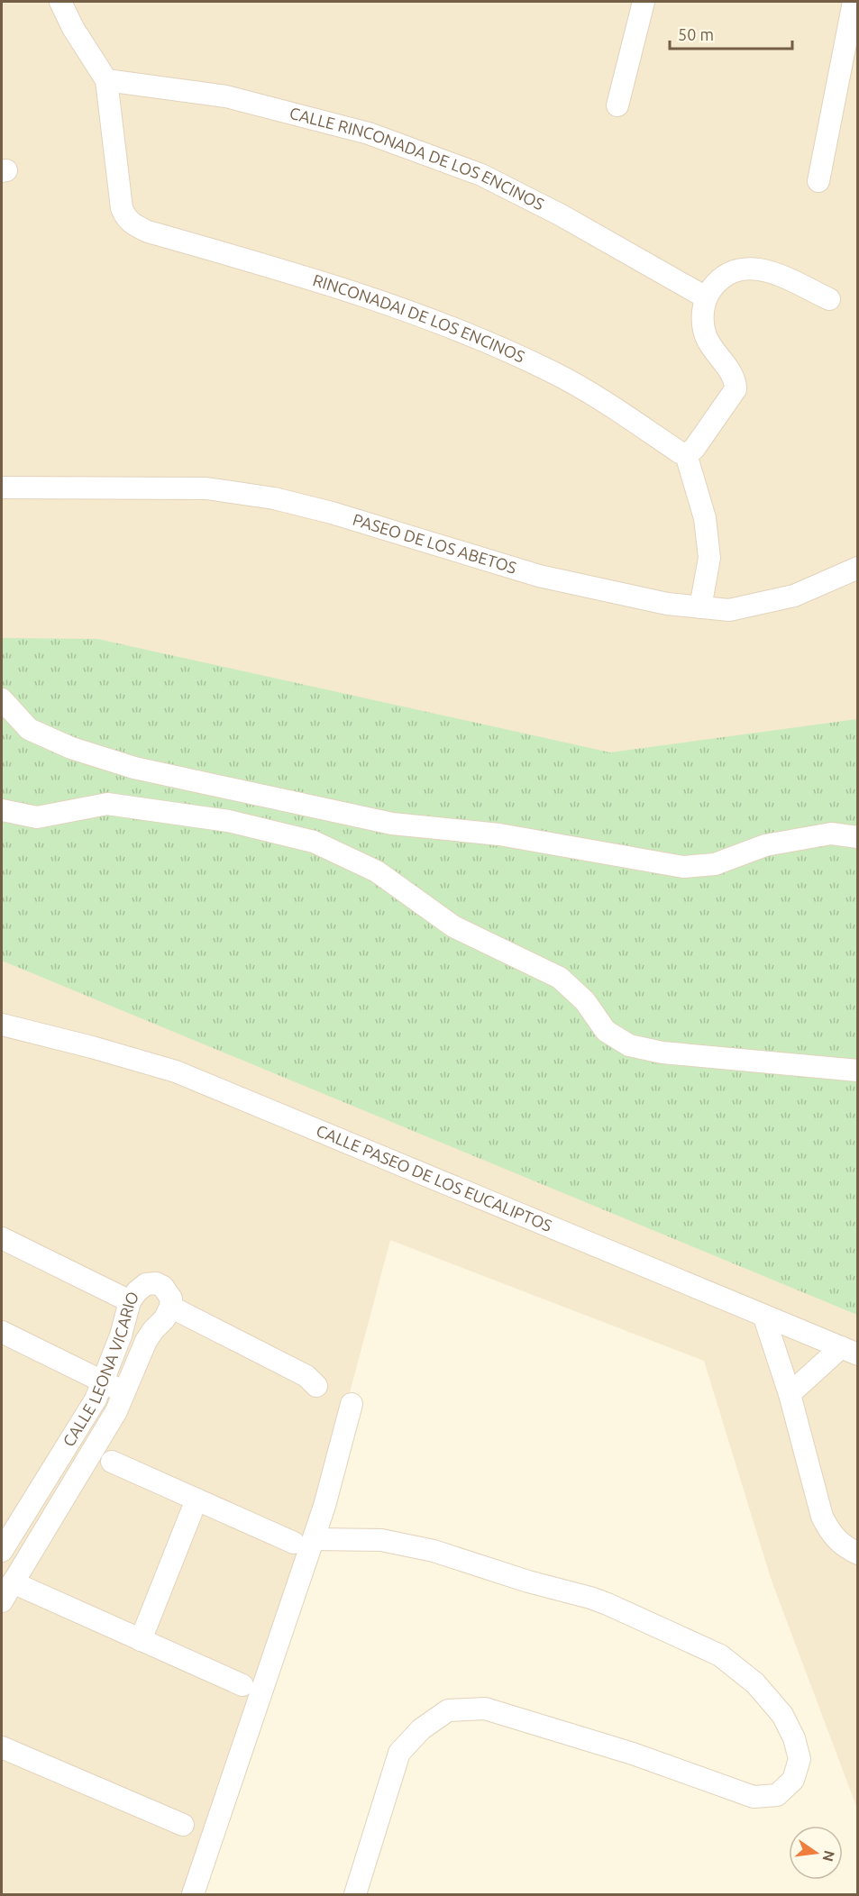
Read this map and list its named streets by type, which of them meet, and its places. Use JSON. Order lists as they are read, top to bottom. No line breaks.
{"streets":{"street":["CALLE RINCONADA DE LOS ENCINOS","RINCONADAI DE LOS ENCINOS","PASEO DE LOS ABETOS","CALLE PASEO DE LOS EUCALIPTOS","CALLE LEONA VICARIO"]},"crossings":[["CALLE RINCONADA DE LOS ENCINOS","RINCONADAI DE LOS ENCINOS"]],"scale_bar":"50 m","north":"right"}
